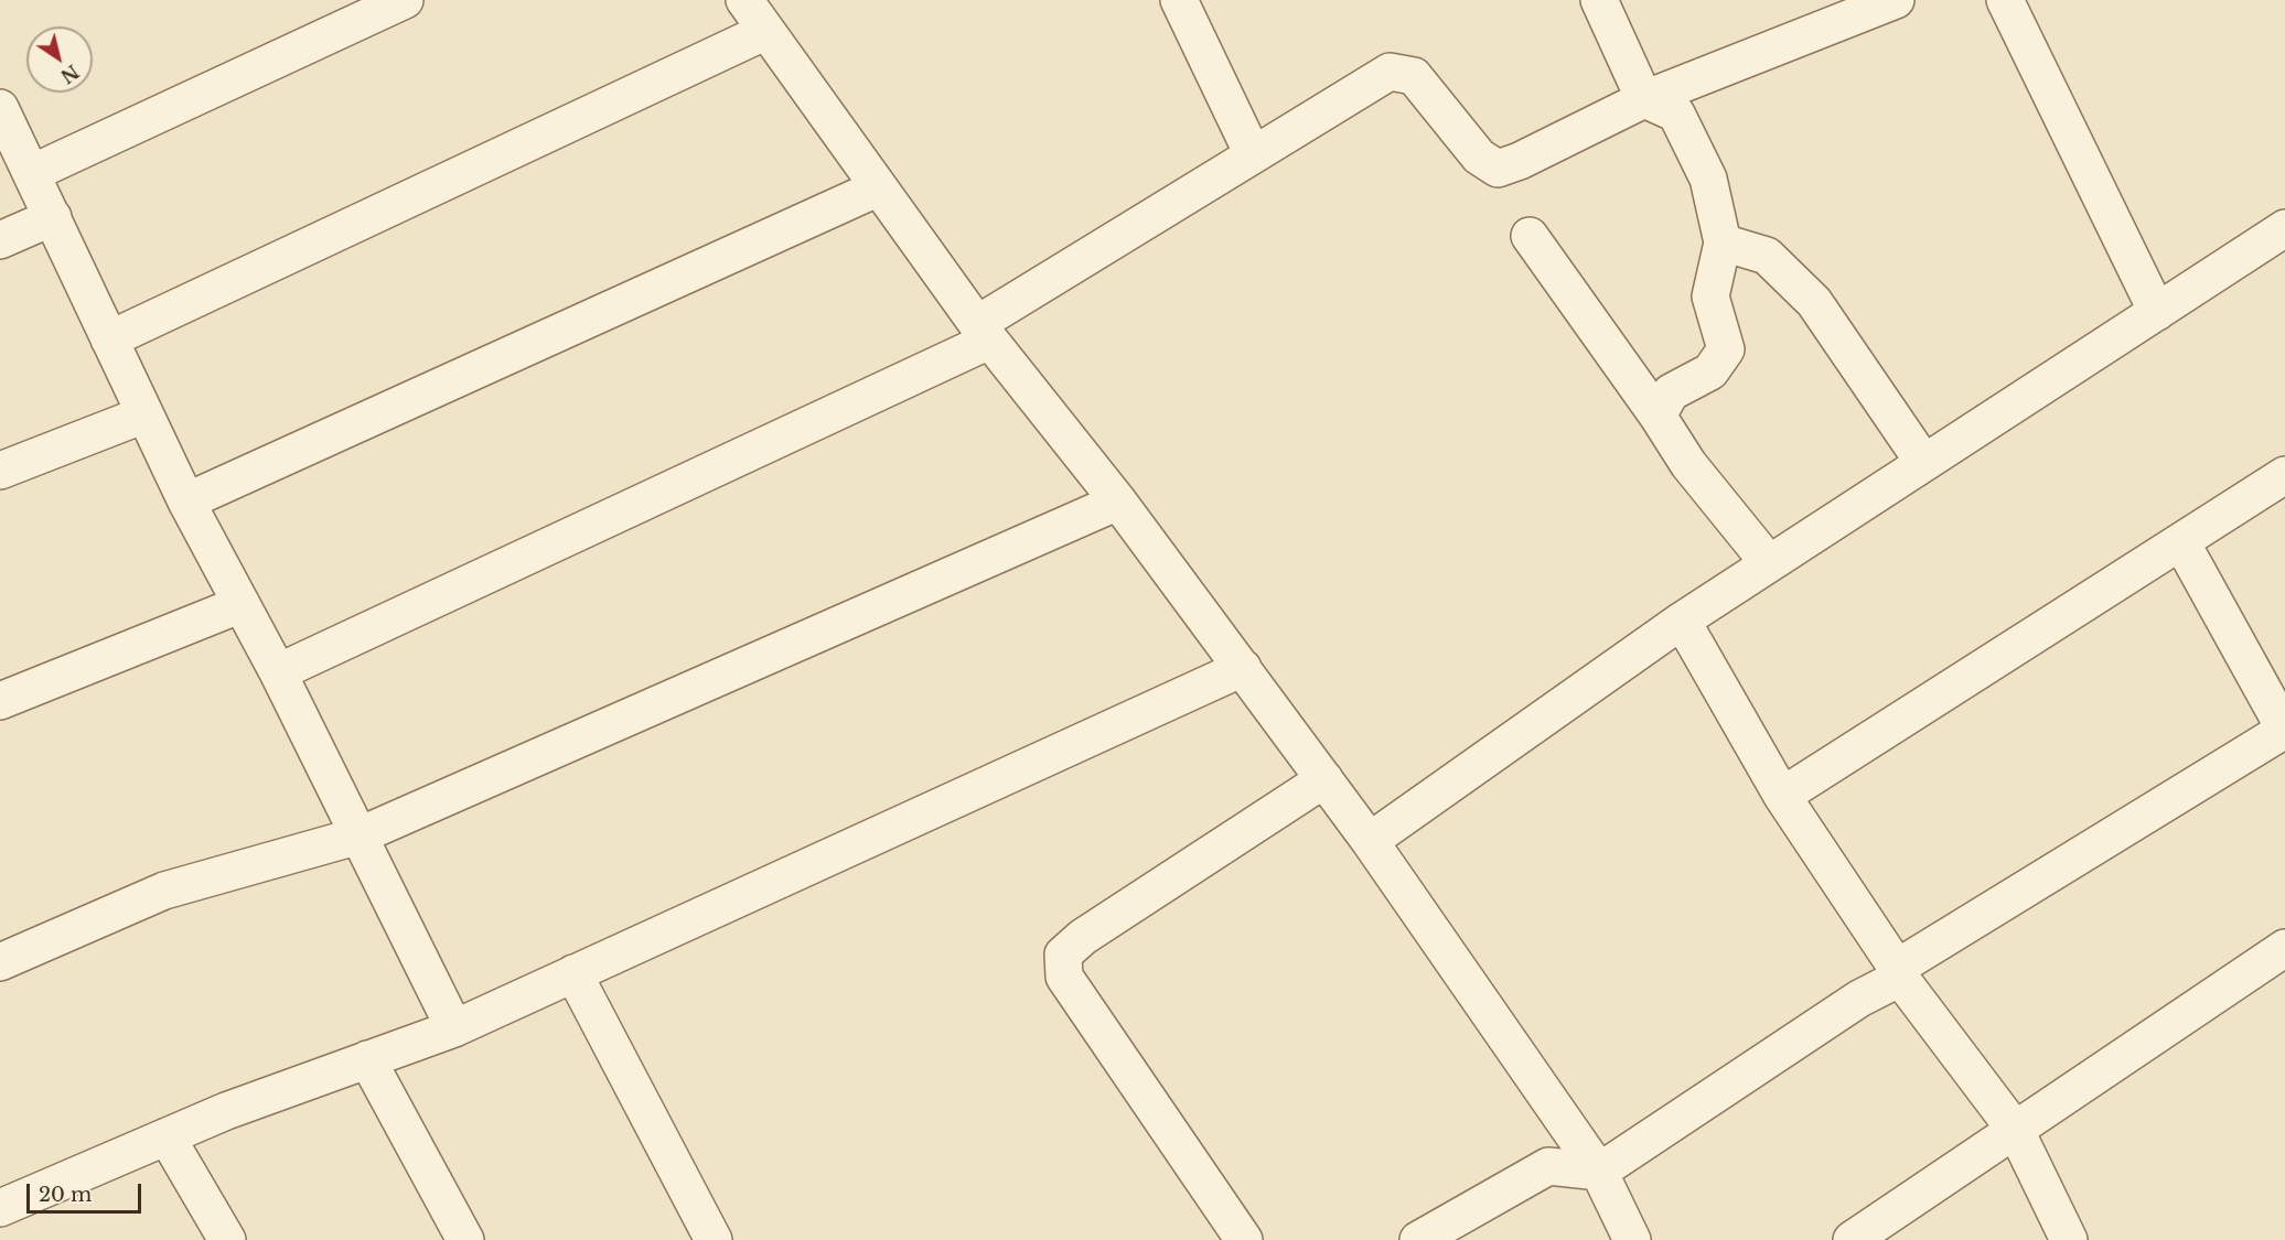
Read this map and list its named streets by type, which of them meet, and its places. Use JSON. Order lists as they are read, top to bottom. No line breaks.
{"scale_bar":"20 m","north":"bottom right"}
